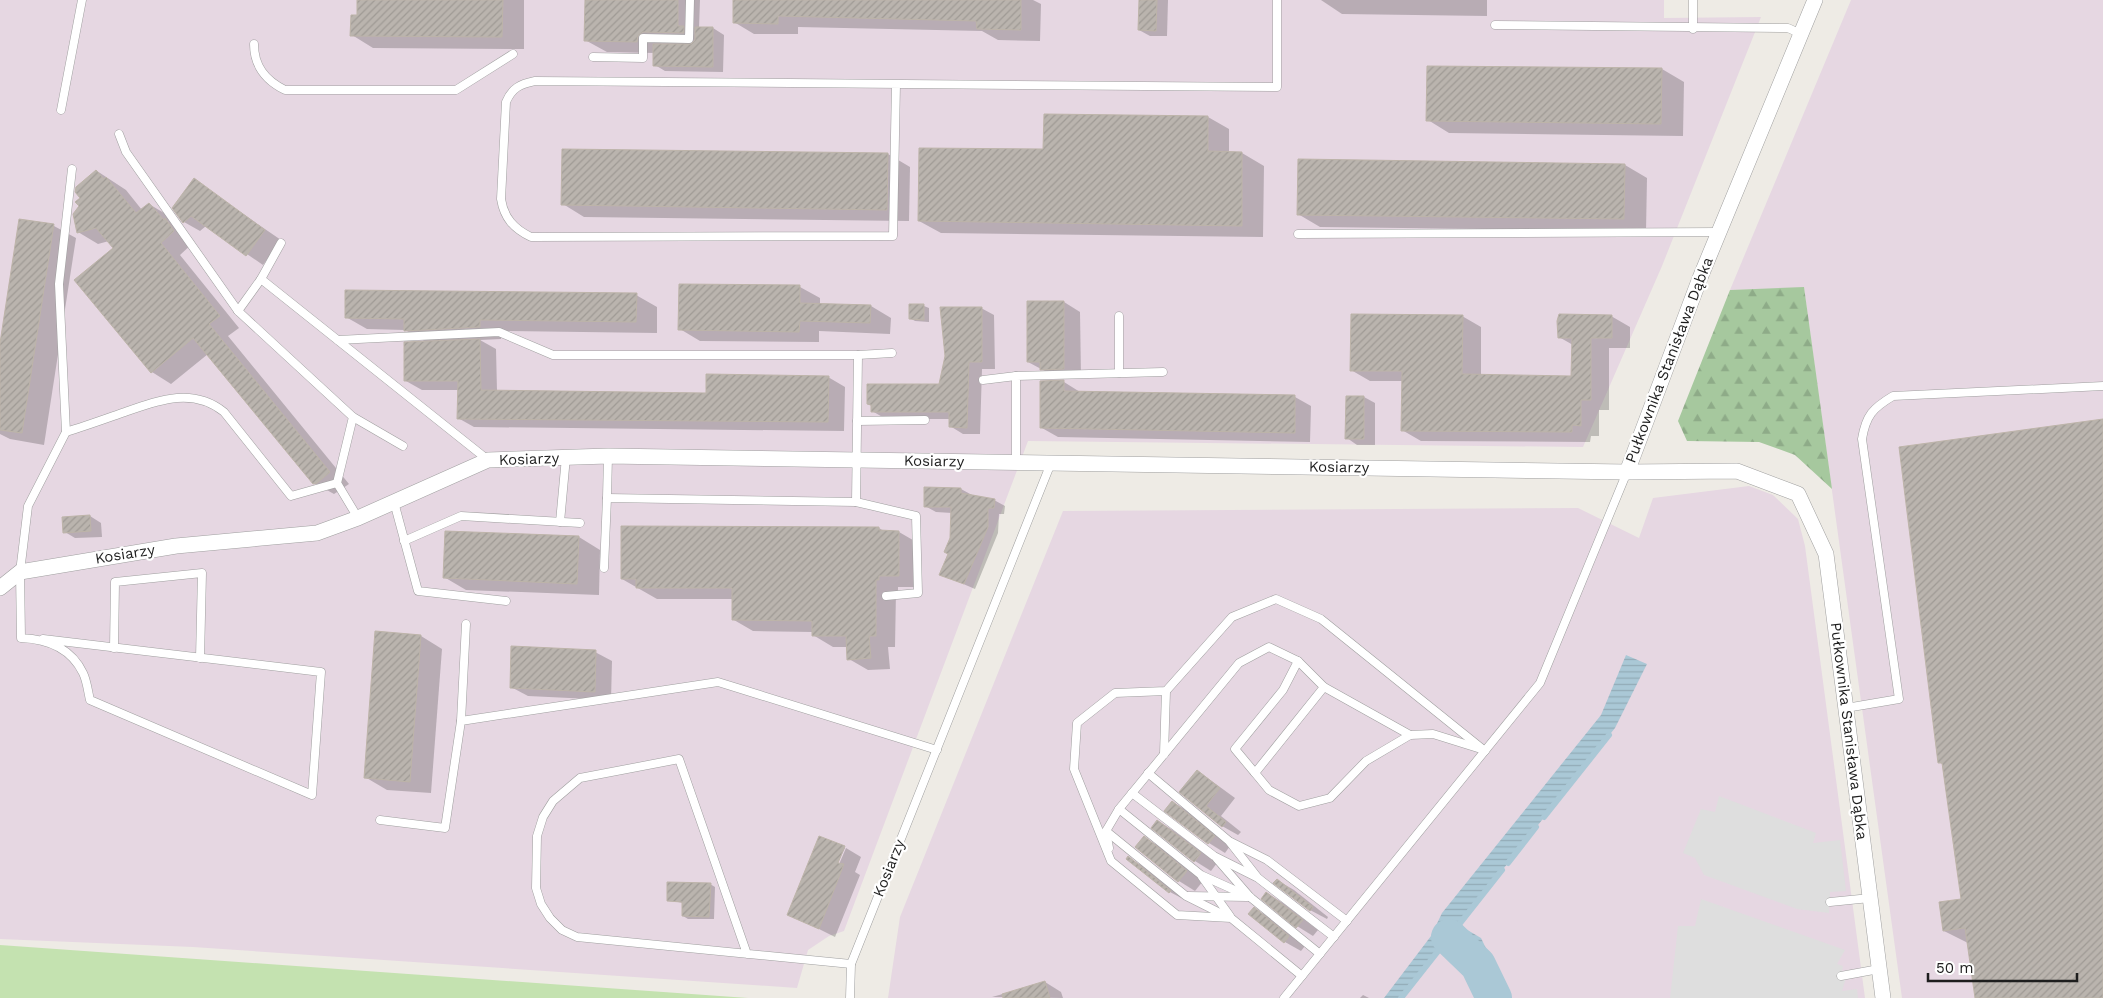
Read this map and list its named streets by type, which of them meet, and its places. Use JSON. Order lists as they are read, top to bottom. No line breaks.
{"streets":{"street":["Pułkownika Stanisława Dąbka","Kosiarzy"]},"crossings":[["Pułkownika Stanisława Dąbka","Kosiarzy"]],"scale_bar":"50 m"}
